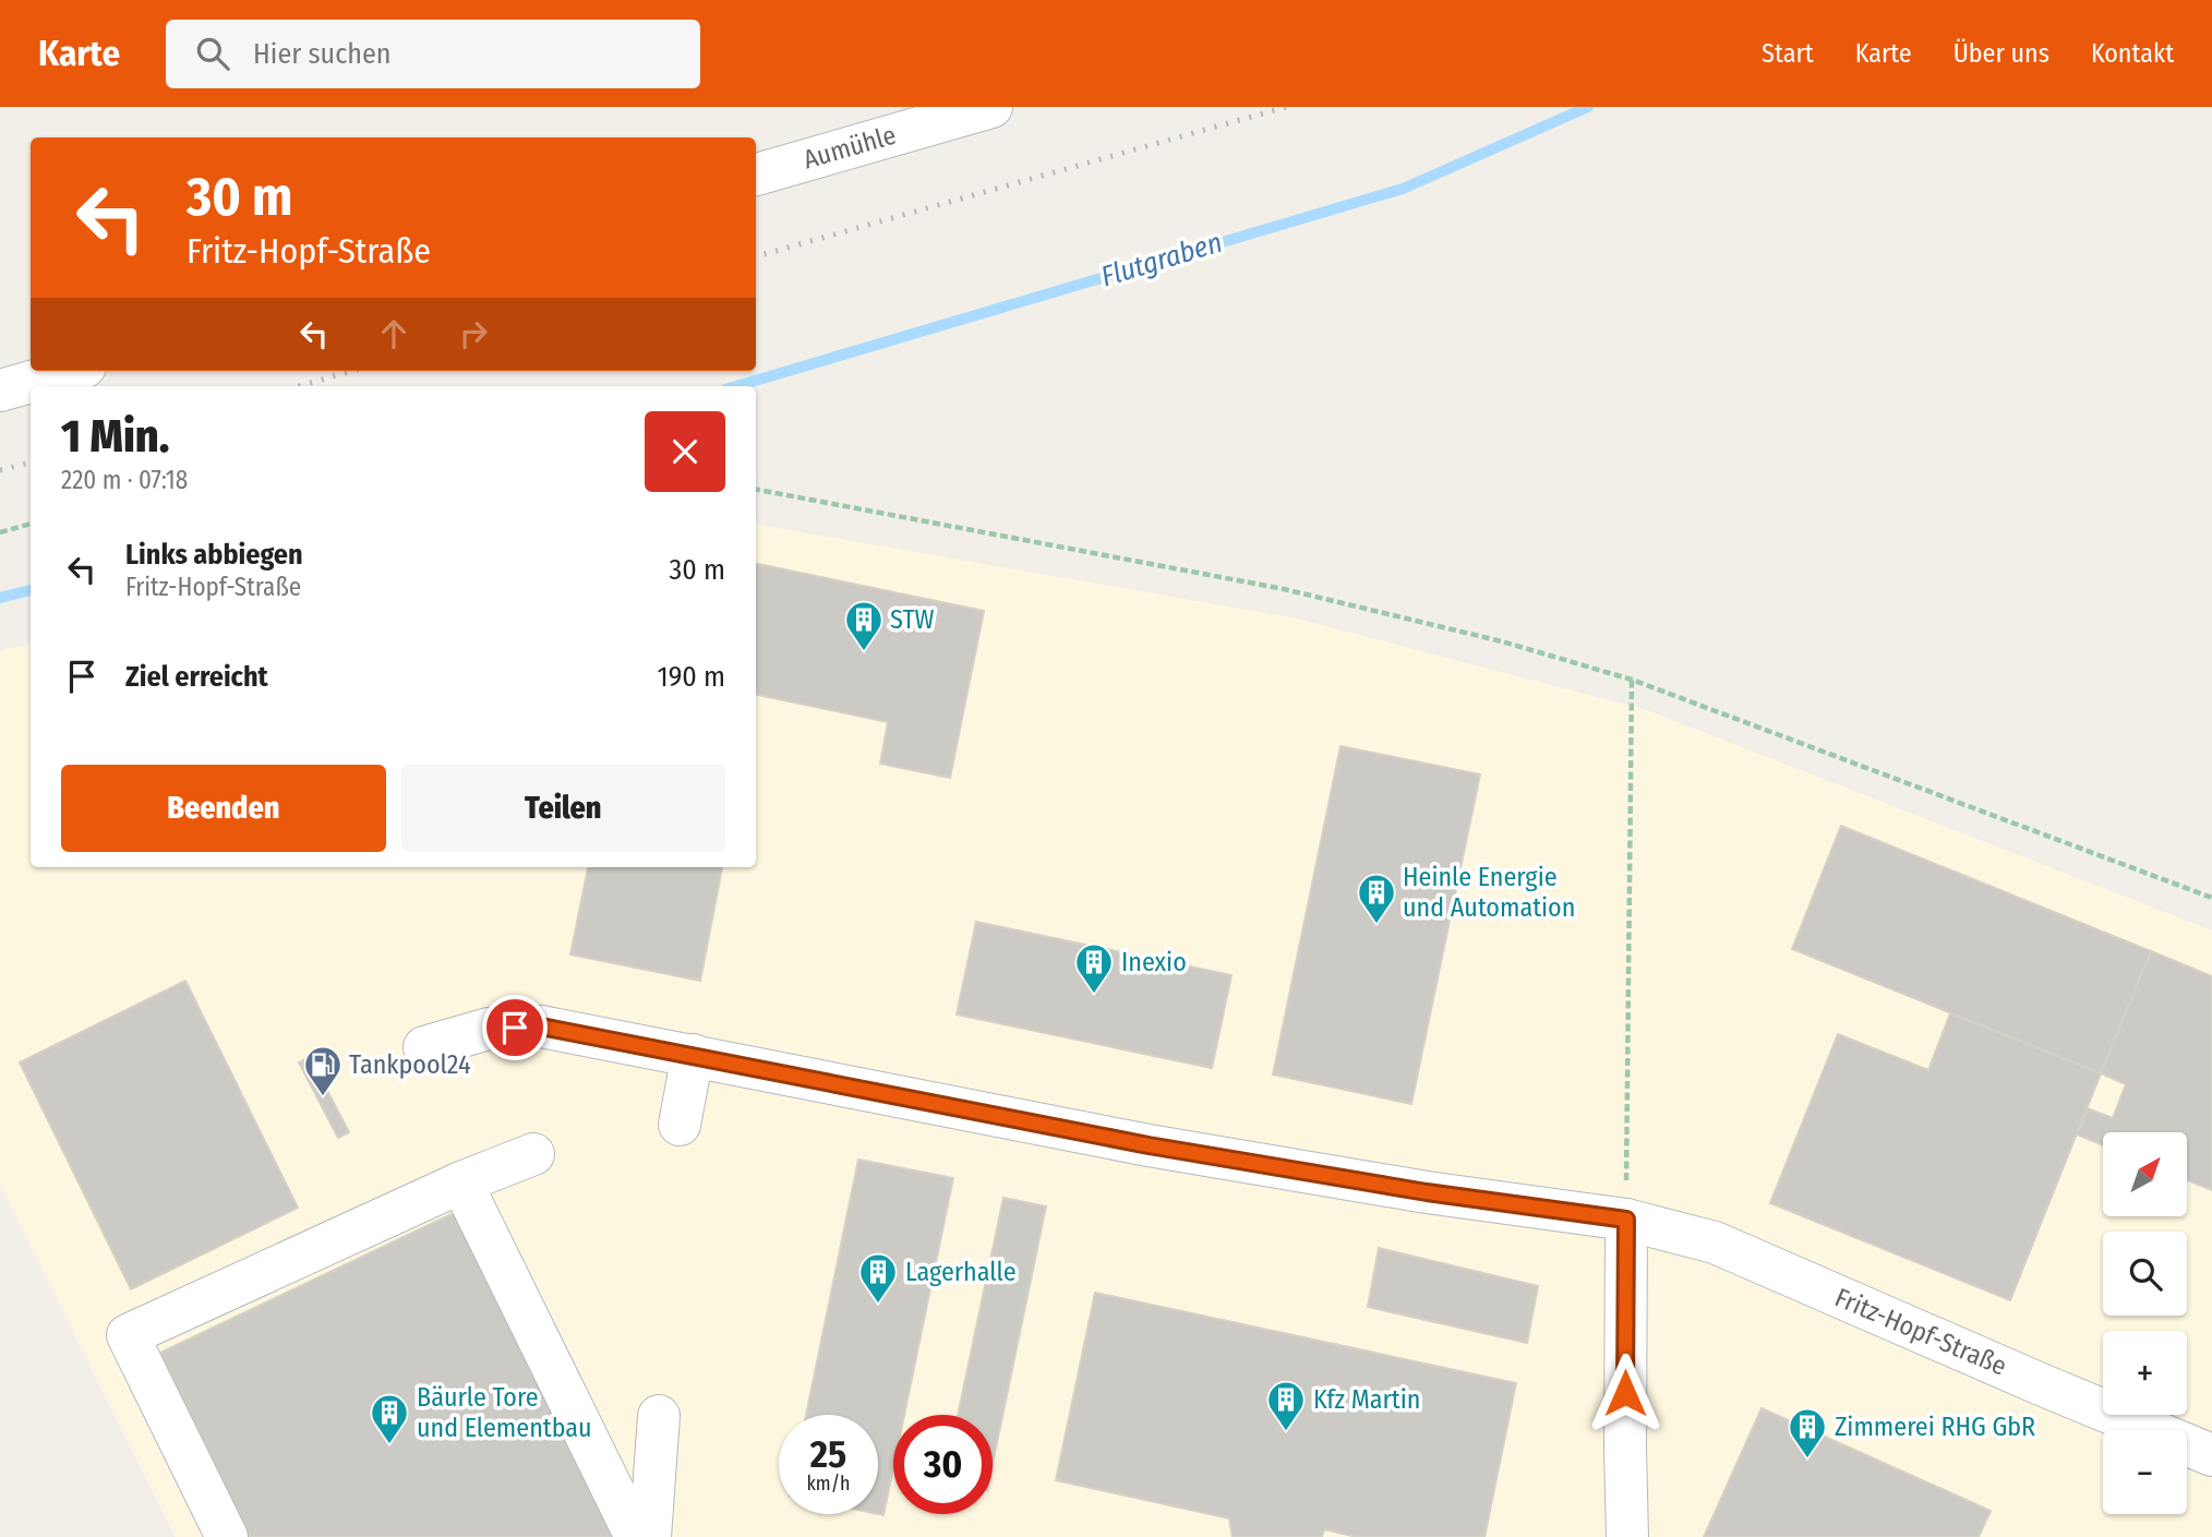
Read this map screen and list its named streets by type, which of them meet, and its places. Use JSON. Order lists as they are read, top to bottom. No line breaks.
{"streets":{"street":["Aumühle","Fritz-Hopf-Straße"]},"water":["Flutgraben"],"places":{"building":["STW","Heinle Energie und Automation","Inexio","Lagerhalle","Kfz Martin","Bäurle Tore und Elementbau","Zimmerei RHG GbR"],"fuel station":["Tankpool24"]},"north":"top right","page":{"header":"Karte","search":"Hier suchen","nav":["Start","Karte","Über uns","Kontakt"],"turn":["30 m","Fritz-Hopf-Straße"],"heading":["1 Min.","220 m · 07:18"],"list":[{"name":"Links abbiegen","note":"Fritz-Hopf-Straße","value":"30 m"},{"name":"Ziel erreicht","value":"190 m"}],"buttons":["Beenden","Teilen"],"map_buttons":["+","−"],"speed":"25 km/h","limit":"30"}}
